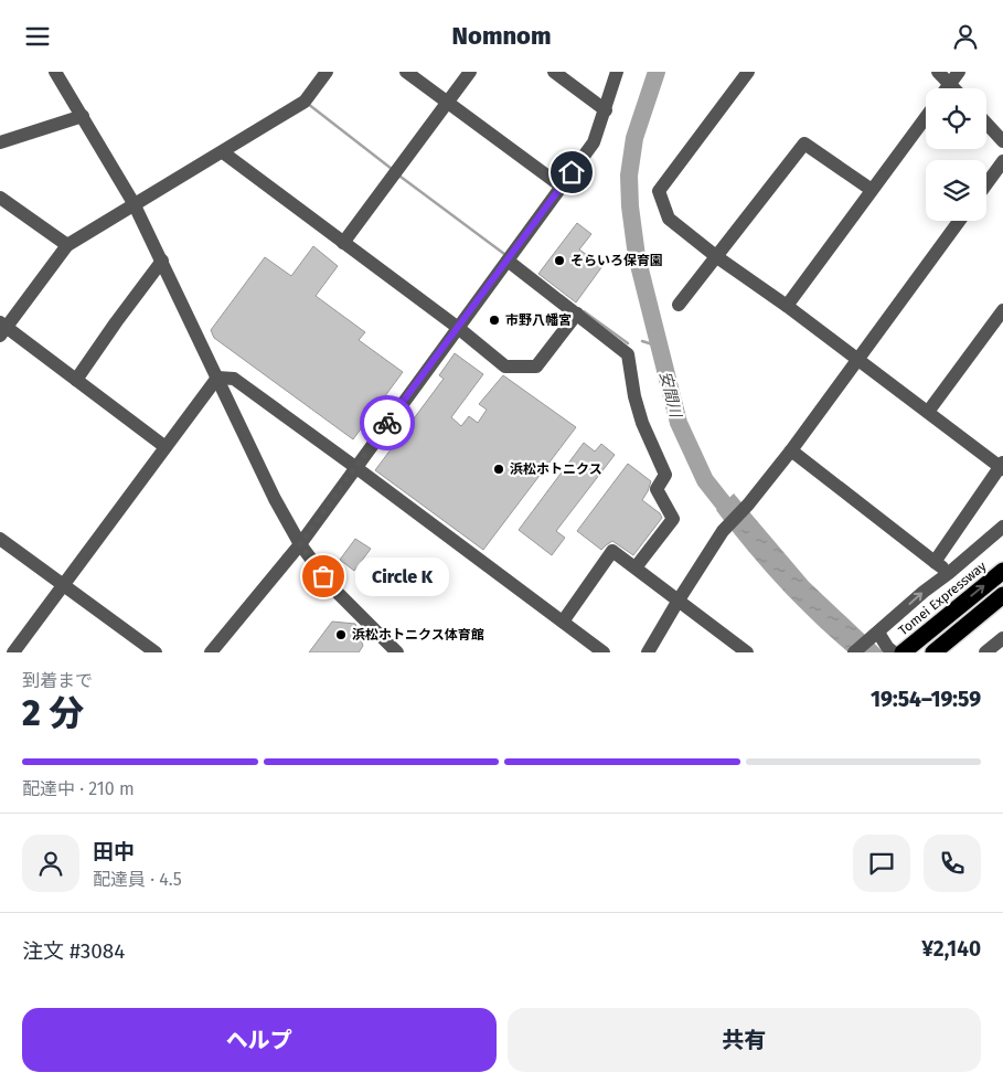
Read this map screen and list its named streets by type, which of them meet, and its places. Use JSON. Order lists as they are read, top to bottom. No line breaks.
{"streets":{"highway":["Tomei Expressway"]},"water":["安間川"],"places":["そらいろ保育園","市野八幡宮","浜松ホトニクス","Circle K","浜松ホトニクス体育館"],"page":{"header":"Nomnom","bubble":"Circle K","heading":["2 分","到着まで","19:54–19:59"],"panel":["田中","配達員 · 4.5","注文 #3084","¥2,140"],"bar":"配達中 · 210 m","buttons":["ヘルプ","共有"]}}
